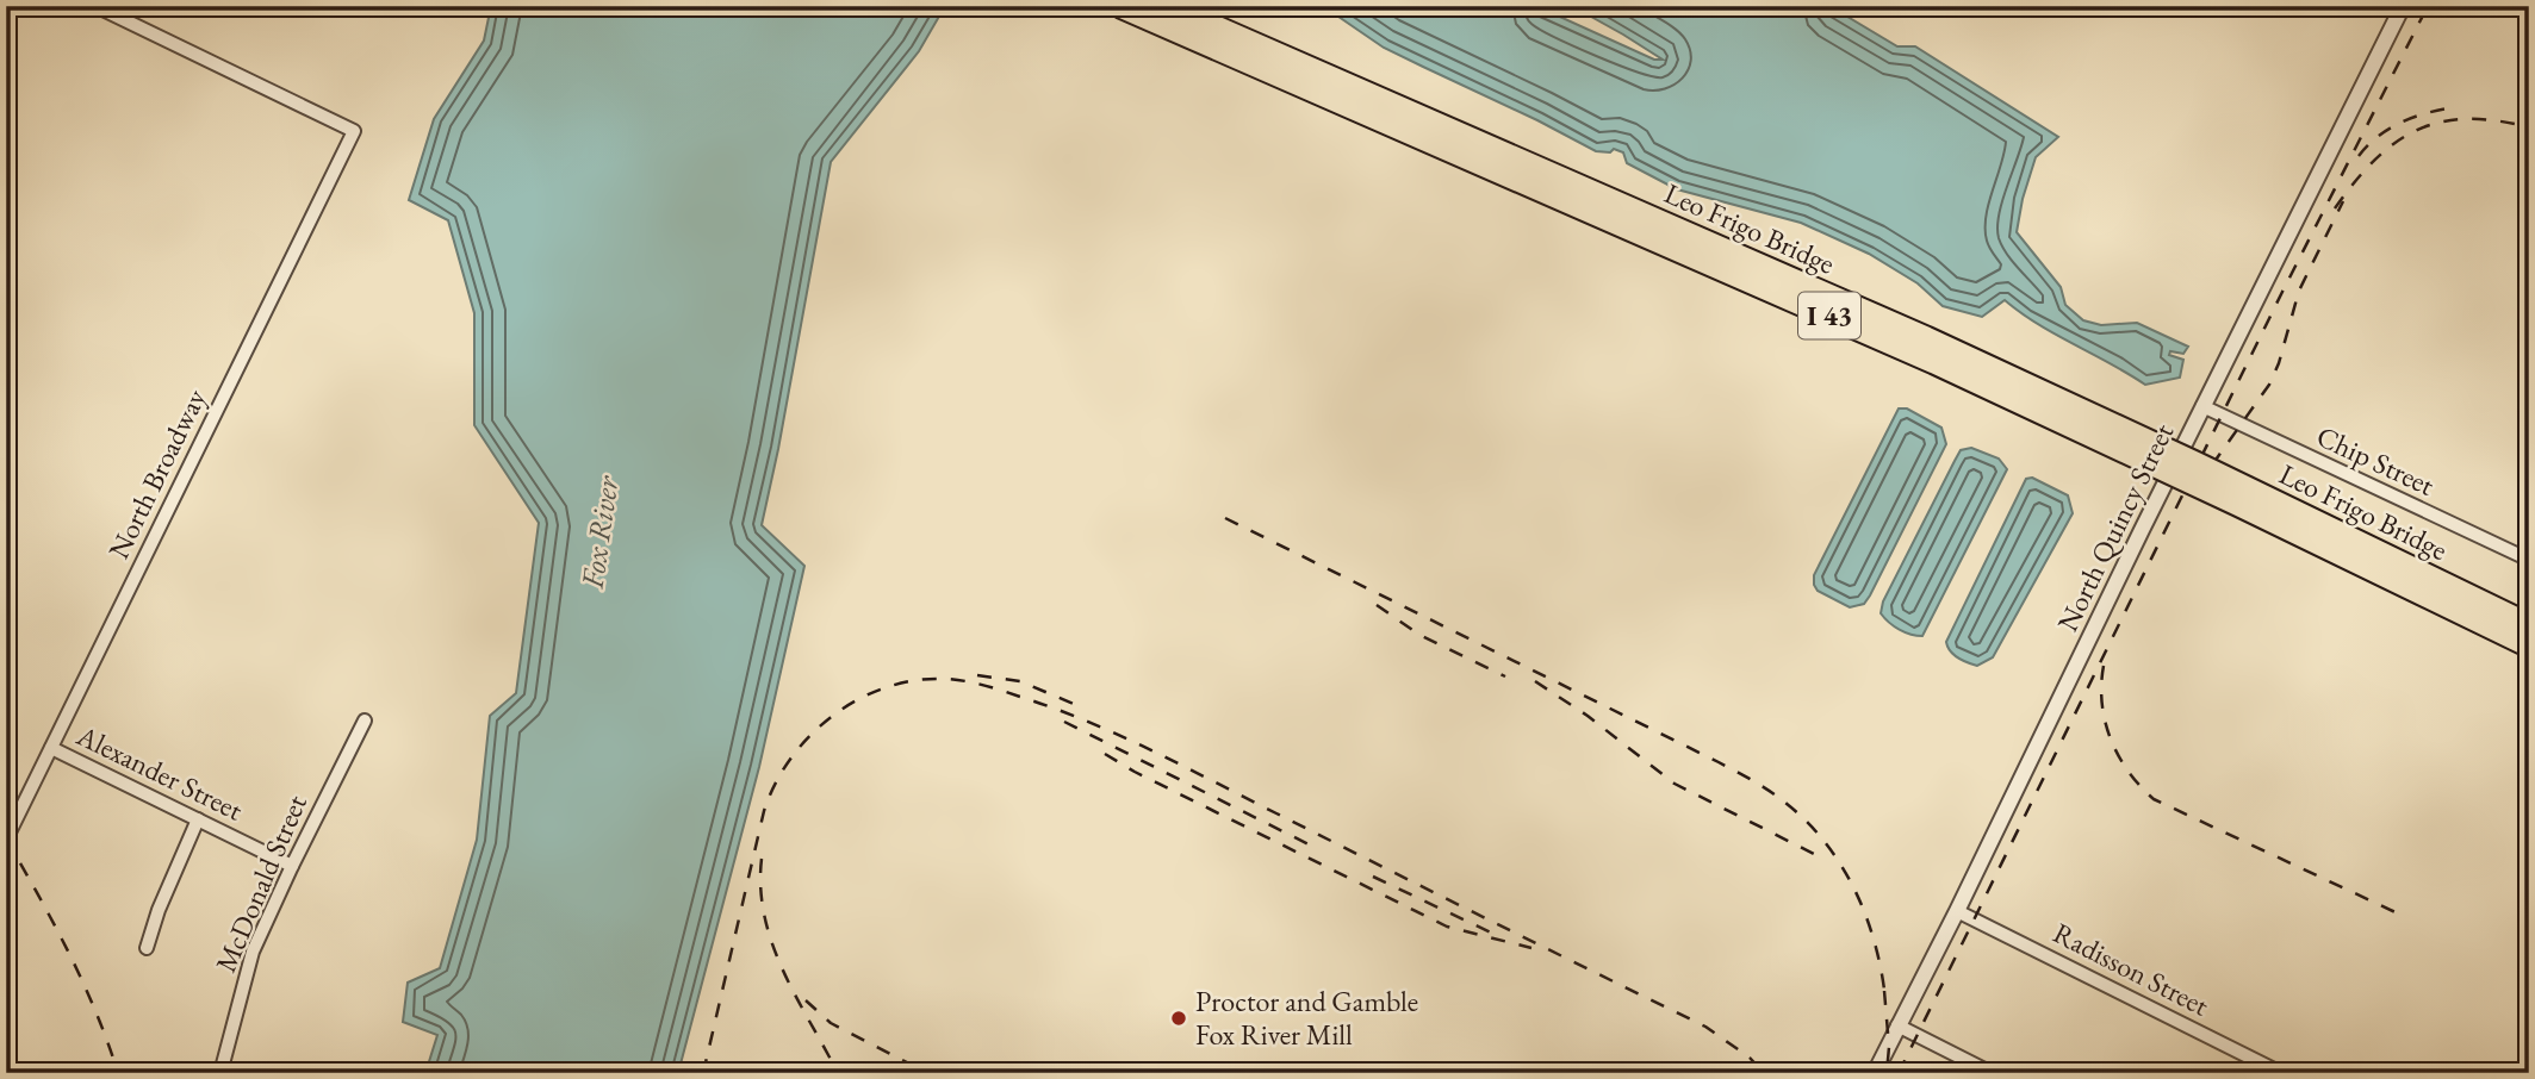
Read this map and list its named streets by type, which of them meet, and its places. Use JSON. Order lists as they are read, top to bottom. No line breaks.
{"streets":{"highway":["Leo Frigo Bridge","I 43"],"street":["Chip Street","North Broadway","North Quincy Street","Alexander Street","McDonald Street","Radisson Street"]},"crossings":[["Chip Street","North Quincy Street"],["North Broadway","Alexander Street"],["North Quincy Street","Radisson Street"],["Alexander Street","McDonald Street"]],"water":["Fox River"],"places":["Proctor and Gamble Fox River Mill"]}
